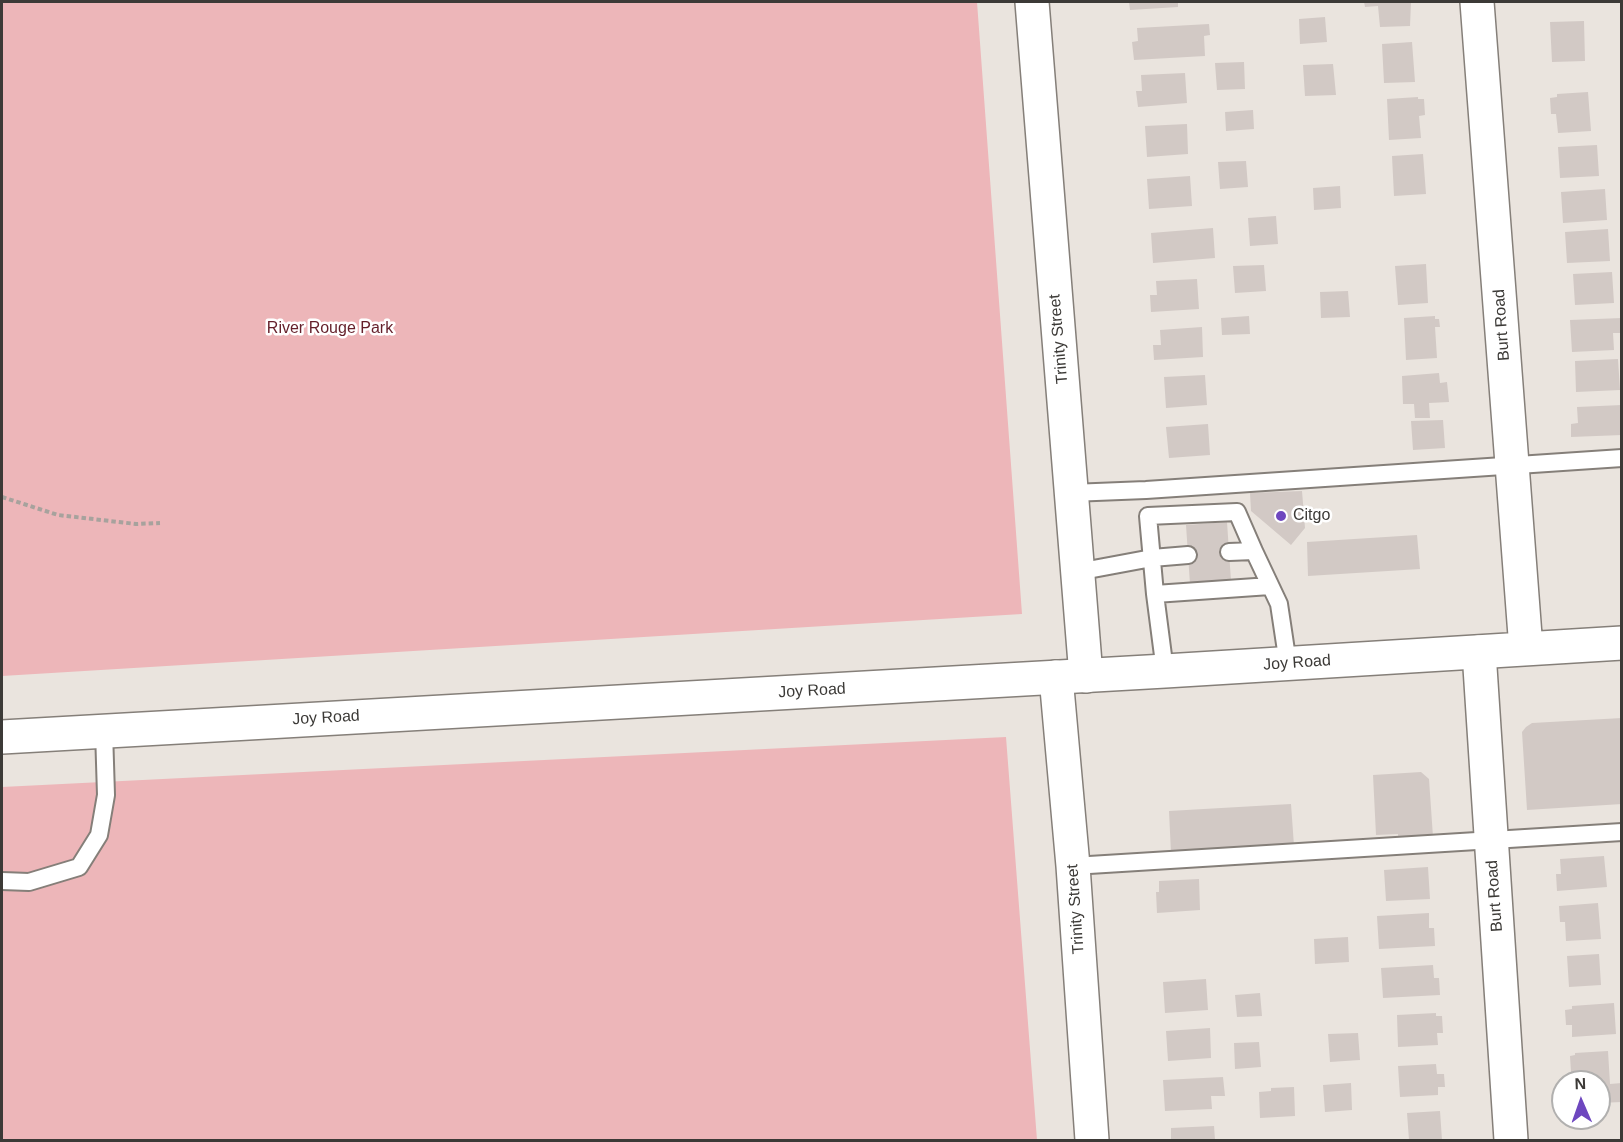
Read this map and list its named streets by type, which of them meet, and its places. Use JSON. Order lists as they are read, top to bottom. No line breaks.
{"streets":{"street":["Burt Road","Trinity Street","Joy Road"]},"crossings":[["Burt Road","Joy Road"],["Trinity Street","Joy Road"]],"parks":["River Rouge Park"],"places":["Citgo"],"north":"top"}
